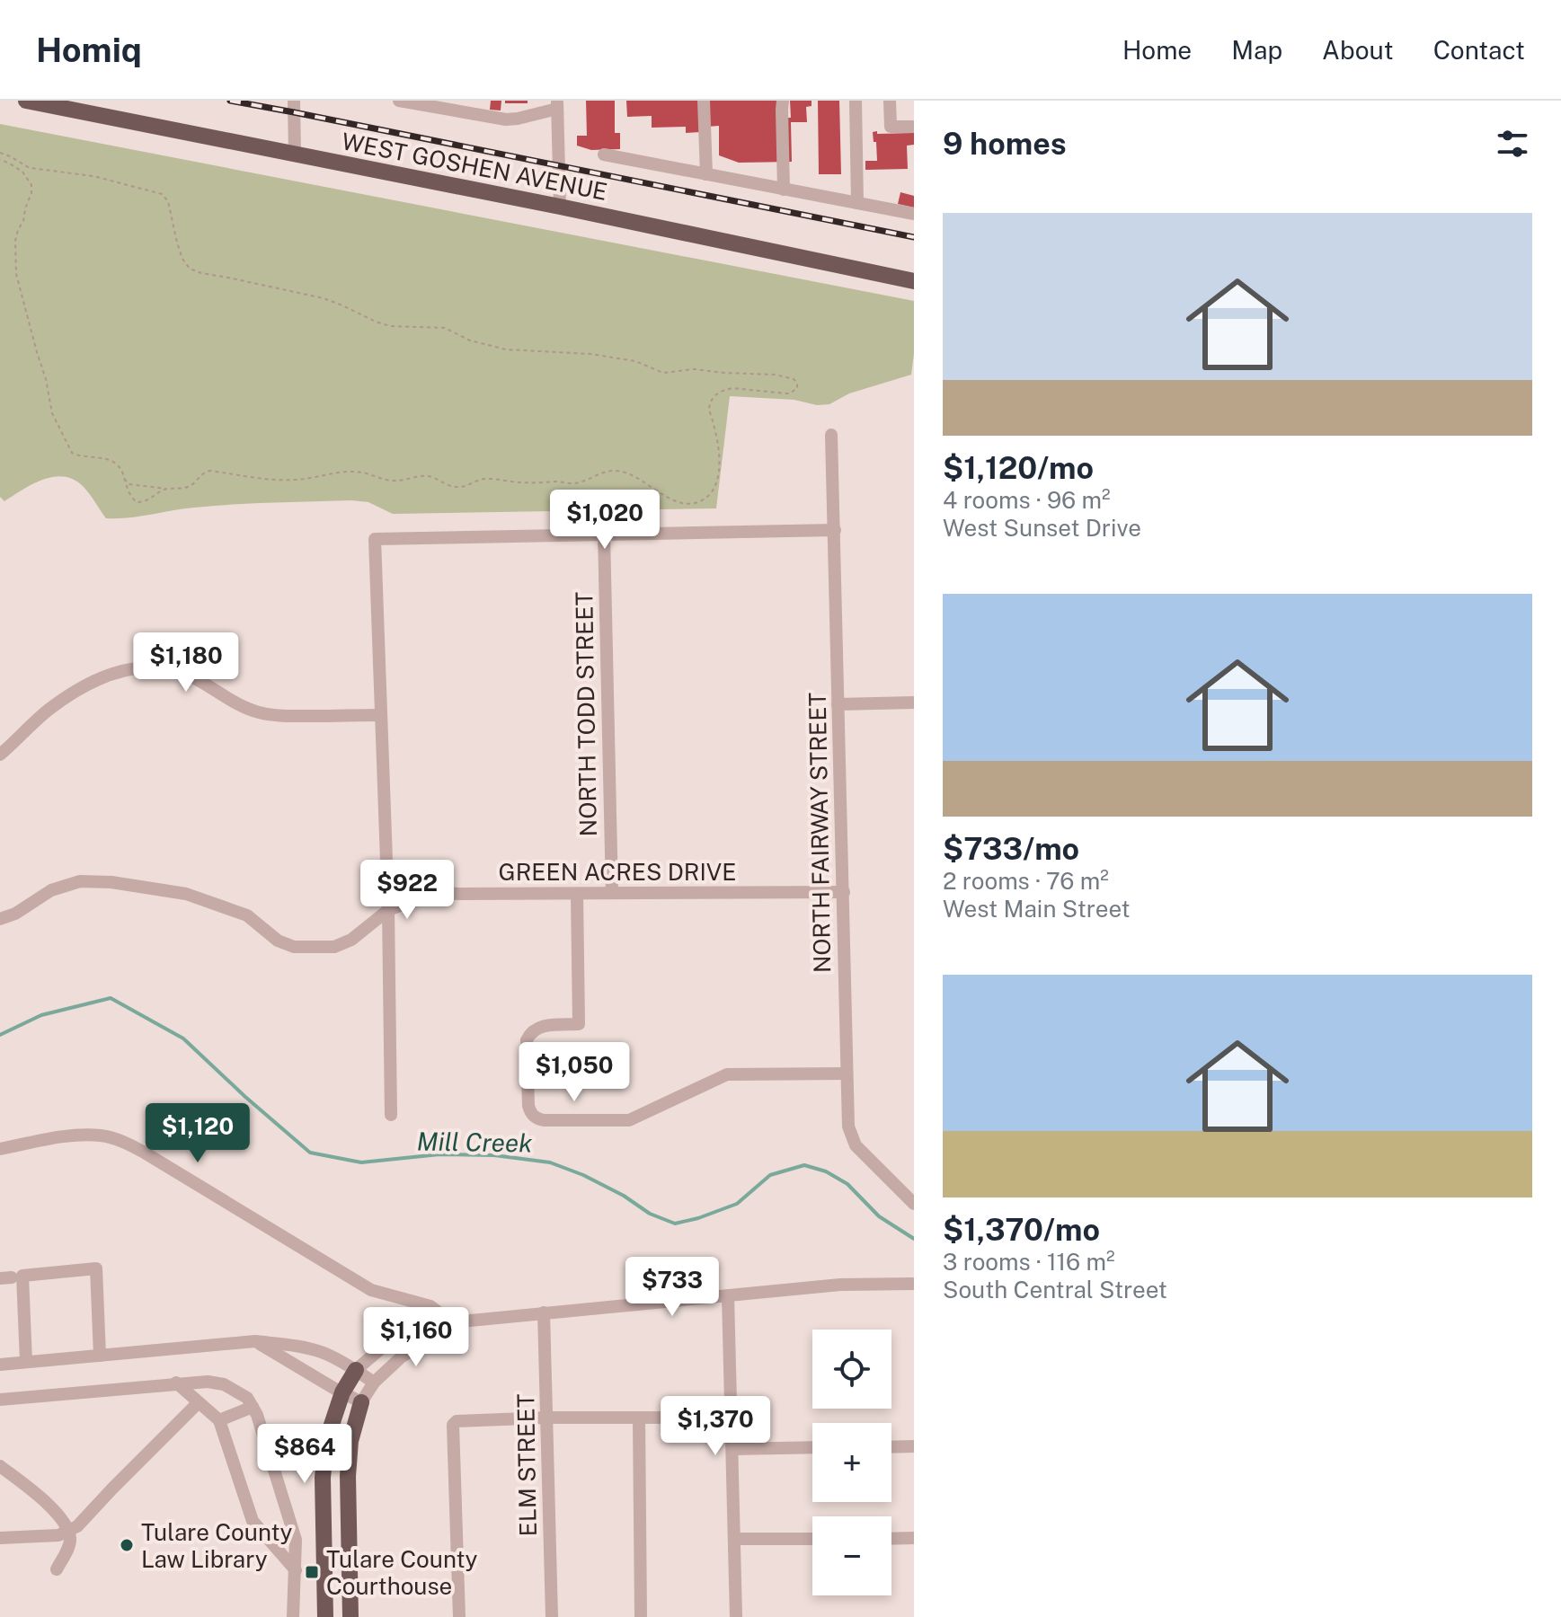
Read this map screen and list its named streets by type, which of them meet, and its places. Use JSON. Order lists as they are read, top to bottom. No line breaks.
{"streets":{"main road":["WEST GOSHEN AVENUE"],"street":["NORTH TODD STREET","NORTH FAIRWAY STREET","GREEN ACRES DRIVE","ELM STREET"]},"crossings":[["NORTH TODD STREET","GREEN ACRES DRIVE"],["NORTH FAIRWAY STREET","GREEN ACRES DRIVE"]],"water":["Mill Creek"],"places":{"other":["Tulare County Law Library"],"transit":["Tulare County Courthouse"]},"page":{"header":"Homiq","nav":["Home","Map","About","Contact"],"heading":"9 homes","list":[{"name":"$1,120/mo","note":"4 rooms · 96 m² · West Sunset Drive"},{"name":"$733/mo","note":"2 rooms · 76 m² · West Main Street"},{"name":"$1,370/mo","note":"3 rooms · 116 m² · South Central Street"}],"price":["$1,020","$1,180","$922","$1,050","$1,120","$733","$1,160","$1,370","$864"],"map_buttons":["+","−"]}}
